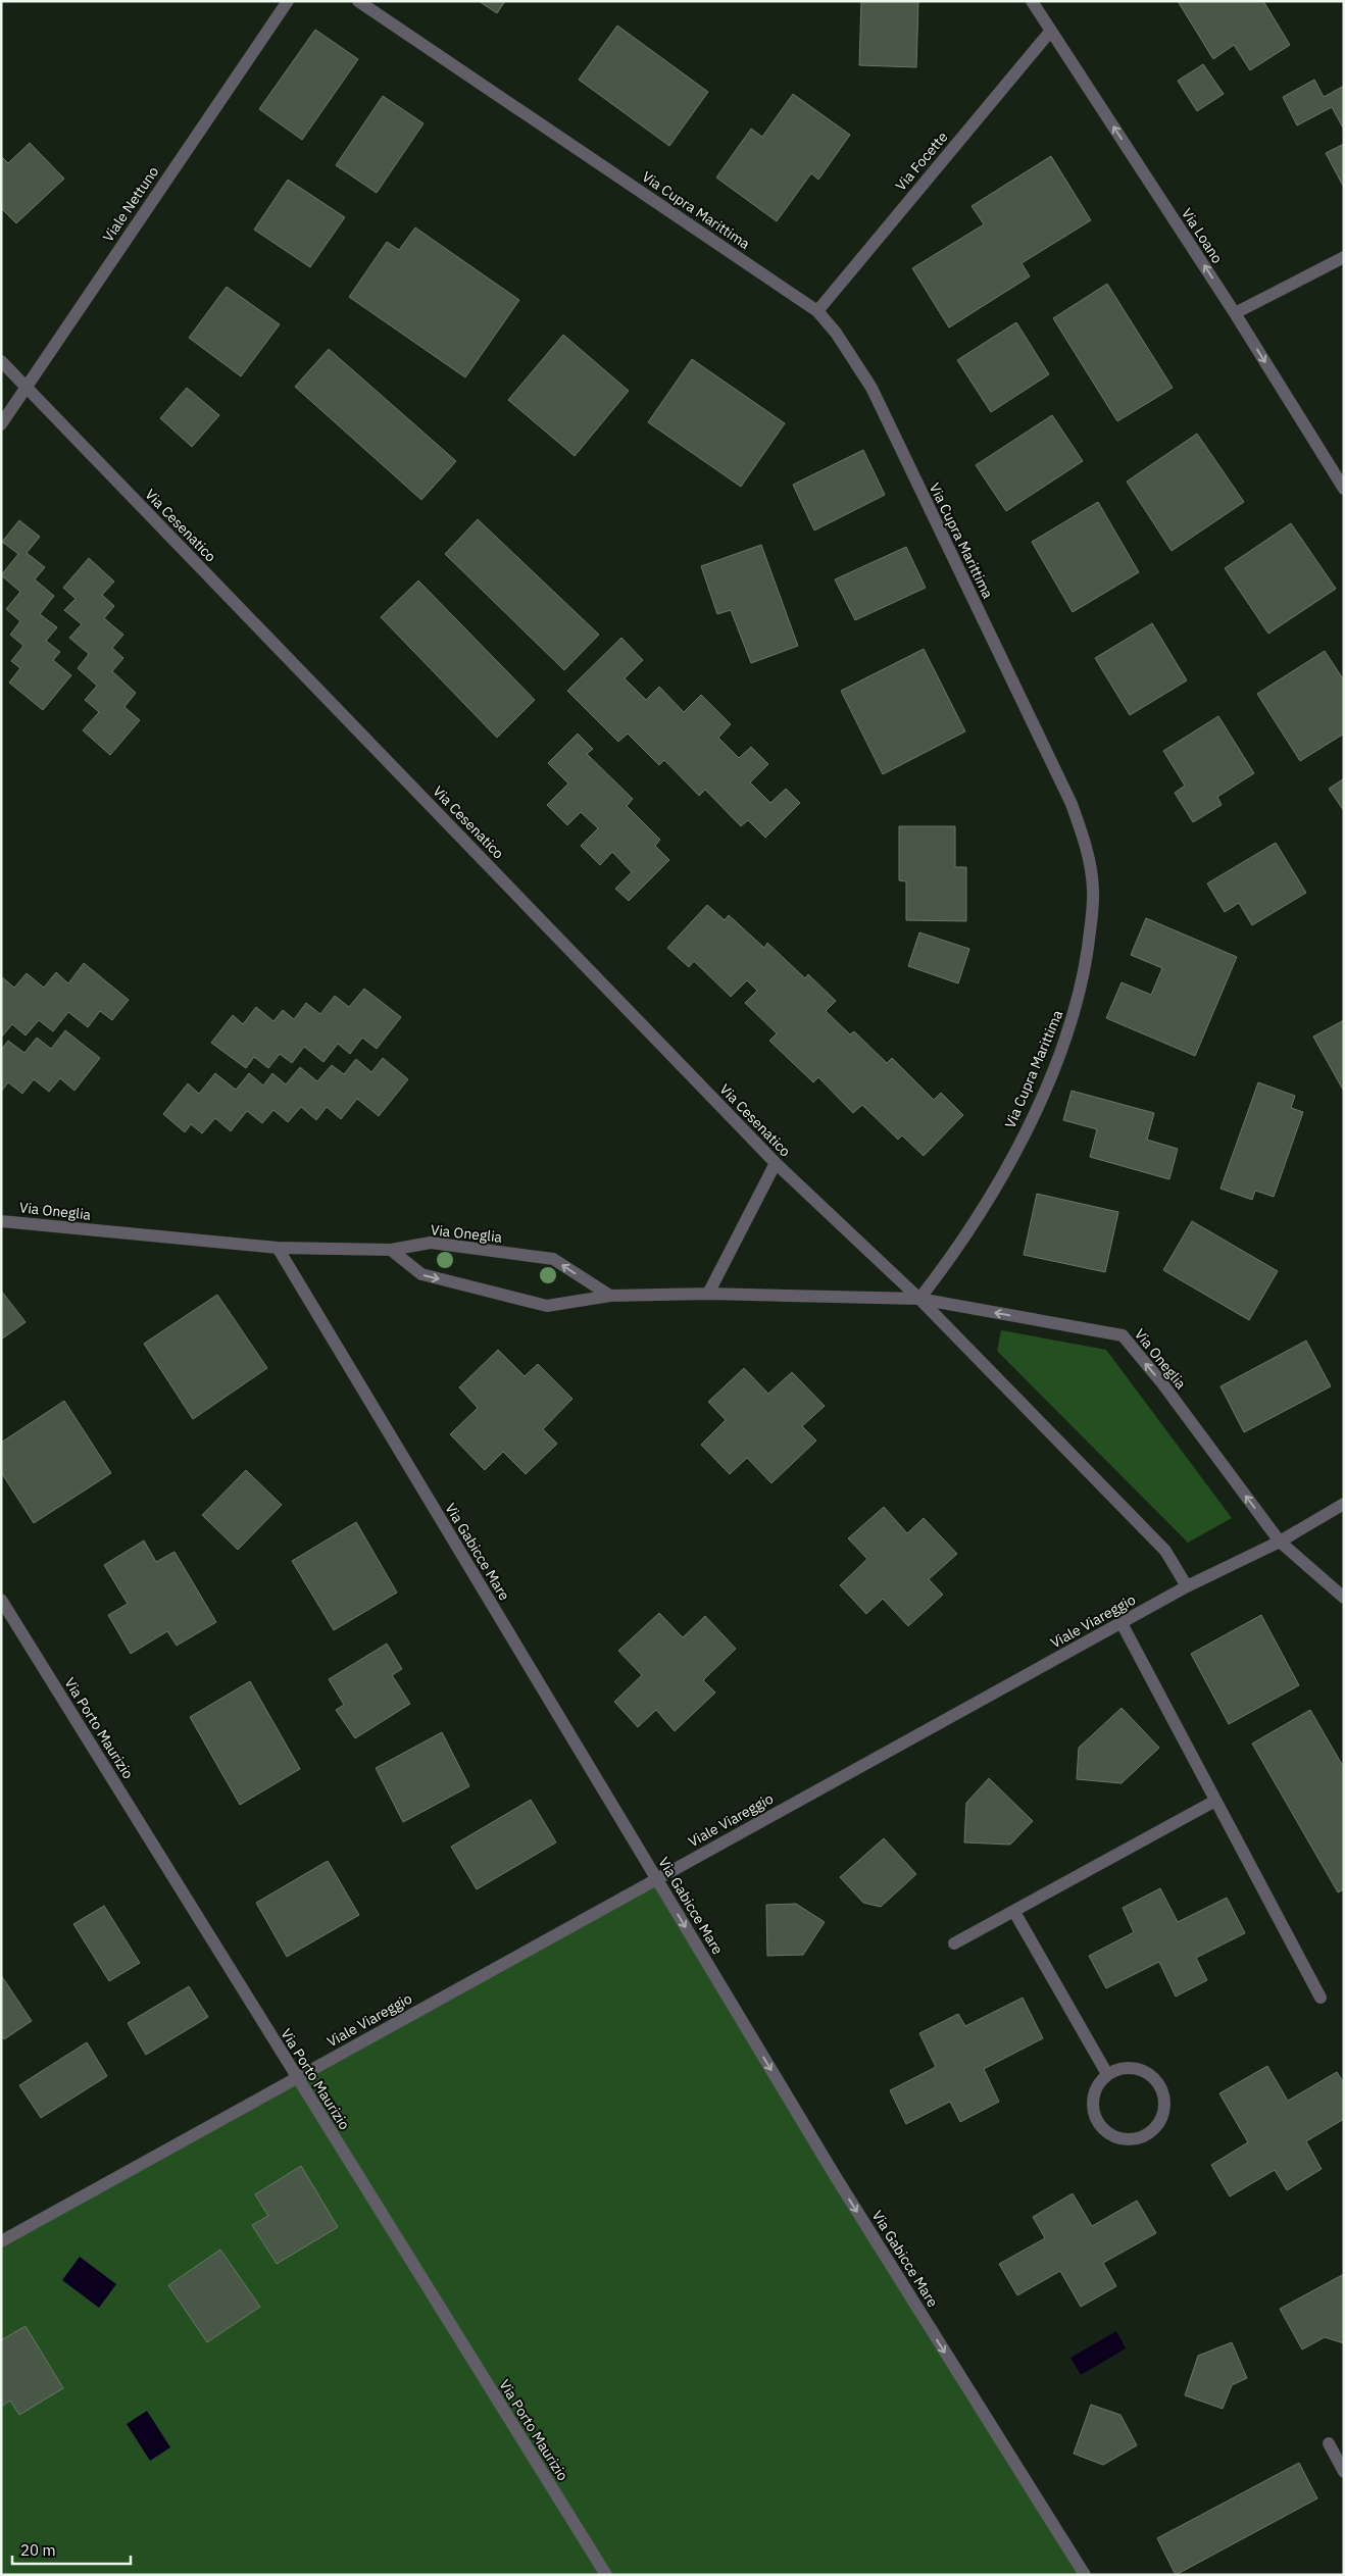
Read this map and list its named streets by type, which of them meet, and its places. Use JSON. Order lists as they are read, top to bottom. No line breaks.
{"streets":{"street":["Via Focette","Viale Nettuno","Via Cupra Marittima","Via Loano","Via Cesenatico","Via Oneglia","Via Gabicce Mare","Viale Viareggio","Via Porto Maurizio"]},"crossings":[["Via Focette","Via Cupra Marittima"],["Via Focette","Via Loano"],["Viale Nettuno","Via Cesenatico"],["Via Cupra Marittima","Via Cesenatico"],["Via Cupra Marittima","Via Oneglia"],["Via Cesenatico","Via Oneglia"],["Via Oneglia","Via Gabicce Mare"],["Via Oneglia","Viale Viareggio"],["Via Gabicce Mare","Viale Viareggio"],["Viale Viareggio","Via Porto Maurizio"]],"one_way":["Via Gabicce Mare"],"scale_bar":"20 m"}
